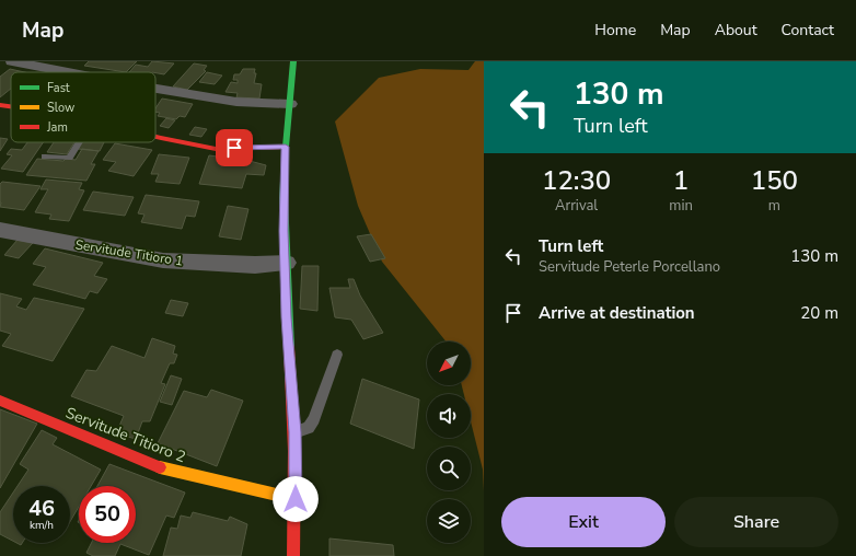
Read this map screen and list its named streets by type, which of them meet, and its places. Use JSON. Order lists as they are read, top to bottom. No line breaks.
{"streets":{"main road":["Servitude Titioro 2"],"street":["Servitude Titioro 1"]},"legend":["Fast","Slow","Jam"],"north":"bottom left","page":{"header":"Map","nav":["Home","Map","About","Contact"],"turn":["130 m","Turn left"],"eta":["12:30","Arrival","1","min","150","m"],"list":[{"name":"Turn left","note":"Servitude Peterle Porcellano","value":"130 m"},{"name":"Arrive at destination","value":"20 m"}],"speed":"46 km/h","limit":"50","buttons":["Exit","Share"]}}
